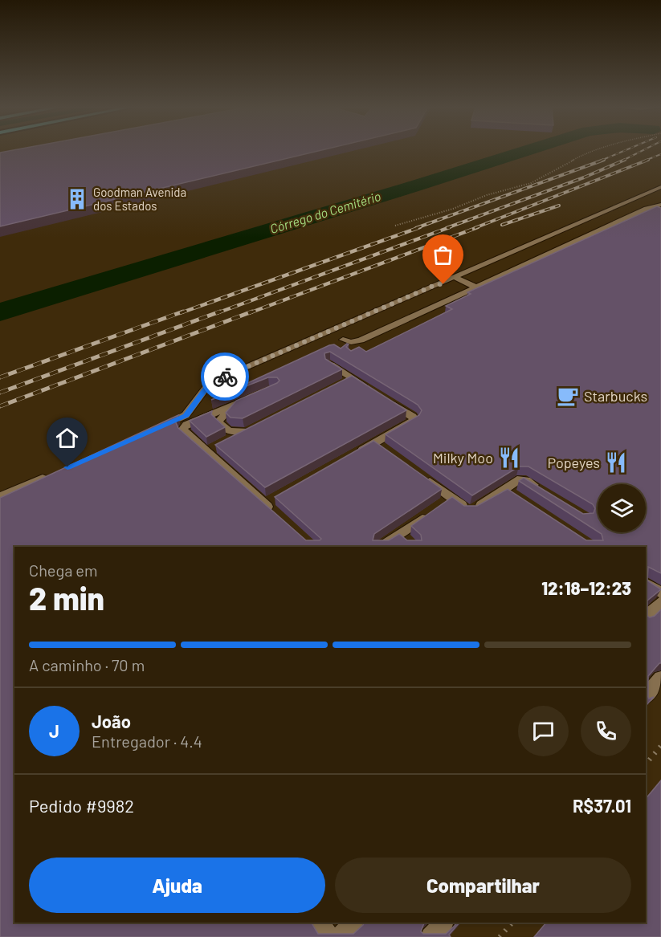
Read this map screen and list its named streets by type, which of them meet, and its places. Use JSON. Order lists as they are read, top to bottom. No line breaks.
{"water":["Córrego do Cemitério"],"places":{"building":["Goodman Avenida dos Estados"],"cafe":["Starbucks"],"restaurant":["Milky Moo","Popeyes"]},"page":{"heading":["2 min","Chega em","12:18–12:23"],"panel":["João","Entregador · 4.4","Pedido #9982","R$37.01"],"bar":"A caminho · 70 m","round":"J","buttons":["Ajuda","Compartilhar"]}}
